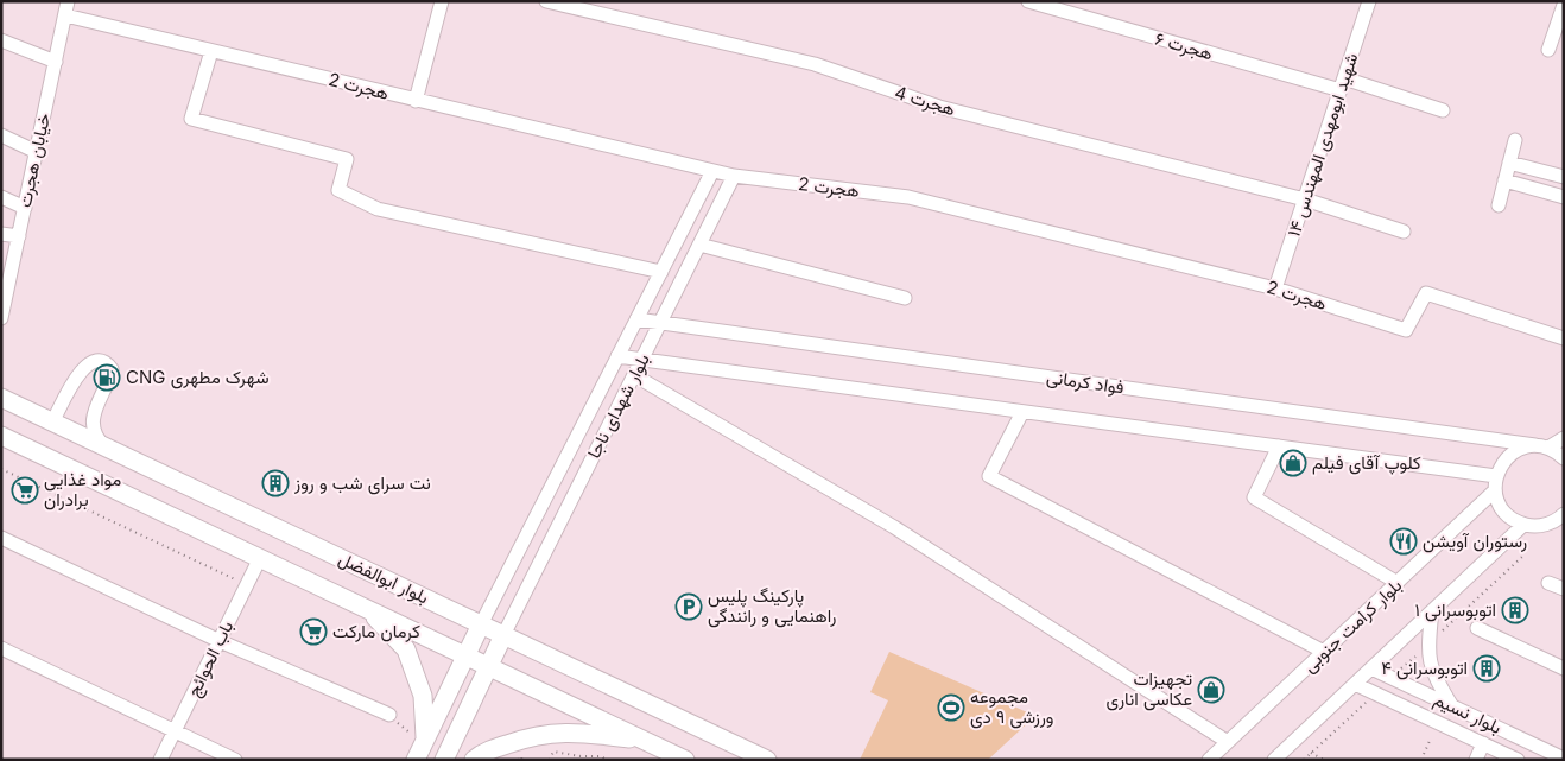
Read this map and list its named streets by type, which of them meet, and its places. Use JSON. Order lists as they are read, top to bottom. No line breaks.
{"streets":{"main road":["بلوار ابوالفضل"],"street":["هجرت ۶","هجرت 2","هجرت 4","شهید ابومهدی المهندس ۱۴","خیابان هجرت","فواد کرمانی","بلوار شهدای ناجا","بلوار کرامت جنوبی","باب الحوائج","بلوار نسیم"]},"crossings":[["هجرت ۶","شهید ابومهدی المهندس ۱۴"],["هجرت 2","شهید ابومهدی المهندس ۱۴"],["هجرت 2","خیابان هجرت"],["هجرت 2","بلوار شهدای ناجا"],["هجرت 4","شهید ابومهدی المهندس ۱۴"],["فواد کرمانی","بلوار شهدای ناجا"],["فواد کرمانی","بلوار کرامت جنوبی"],["بلوار شهدای ناجا","بلوار ابوالفضل"],["بلوار ابوالفضل","باب الحوائج"]],"places":{"fuel station":["CNG شهرک مطهری"],"shop":["کلوپ آقای فیلم","تجهیزات عکاسی اناری"],"building":["نت سرای شب و روز","اتوبوسرانی ۱","اتوبوسرانی ۴"],"supermarket":["مواد غذایی برادران","کرمان مارکت"],"restaurant":["رستوران آویشن"],"parking":["پارکینگ پلیس راهنمایی و رانندگی"],"sports":["مجموعه ورزشی ۹ دی"]}}
